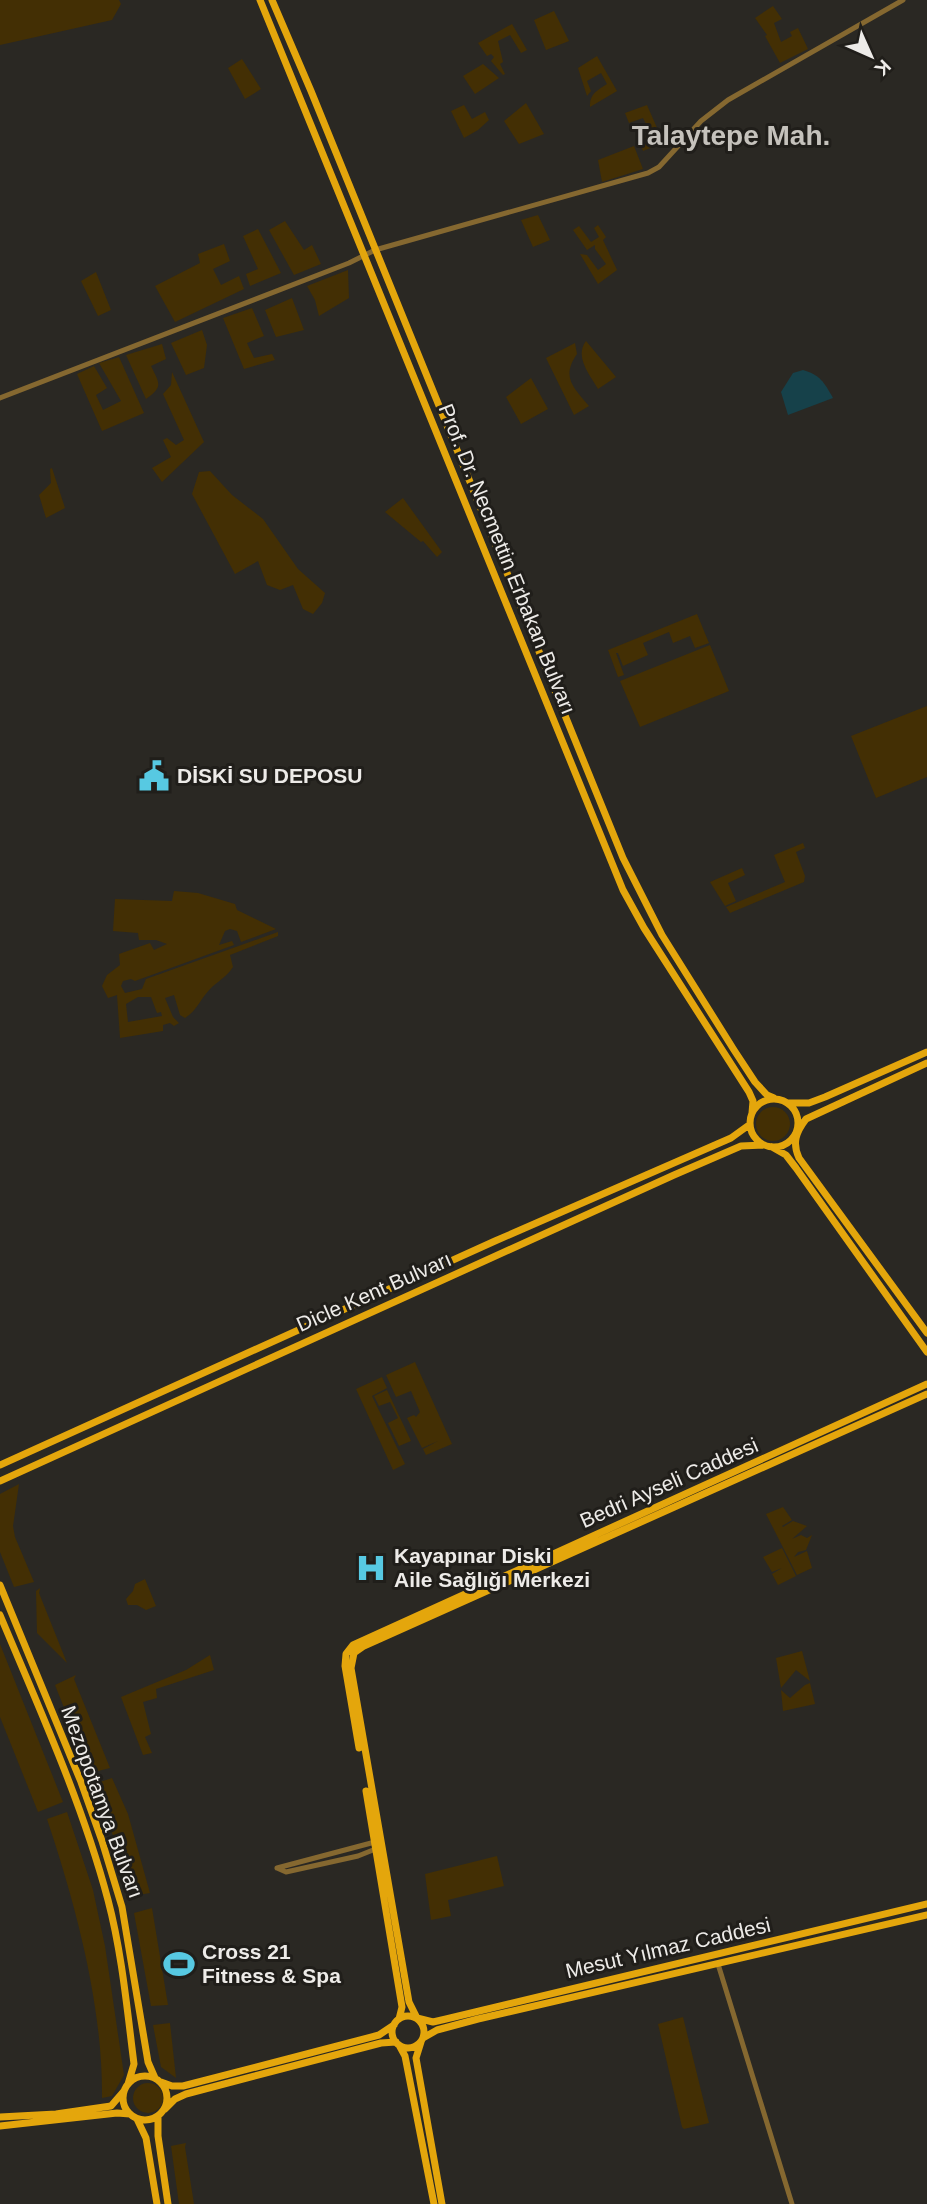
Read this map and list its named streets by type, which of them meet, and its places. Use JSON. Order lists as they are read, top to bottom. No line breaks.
{"streets":{"main road":["Prof. Dr. Necmettin Erbakan Bulvarı","Dicle Kent Bulvarı","Bedri Ayseli Caddesi","Mezopotamya Bulvarı","Mesut Yılmaz Caddesi"]},"crossings":[["Prof. Dr. Necmettin Erbakan Bulvarı","Dicle Kent Bulvarı"],["Bedri Ayseli Caddesi","Mesut Yılmaz Caddesi"]],"districts":["Talaytepe Mah."],"places":{"public building":["DİSKİ SU DEPOSU"],"hospital":["Kayapınar Diski Aile Sağlığı Merkezi"],"sports":["Cross 21 Fitness & Spa"]},"north":"bottom right"}
